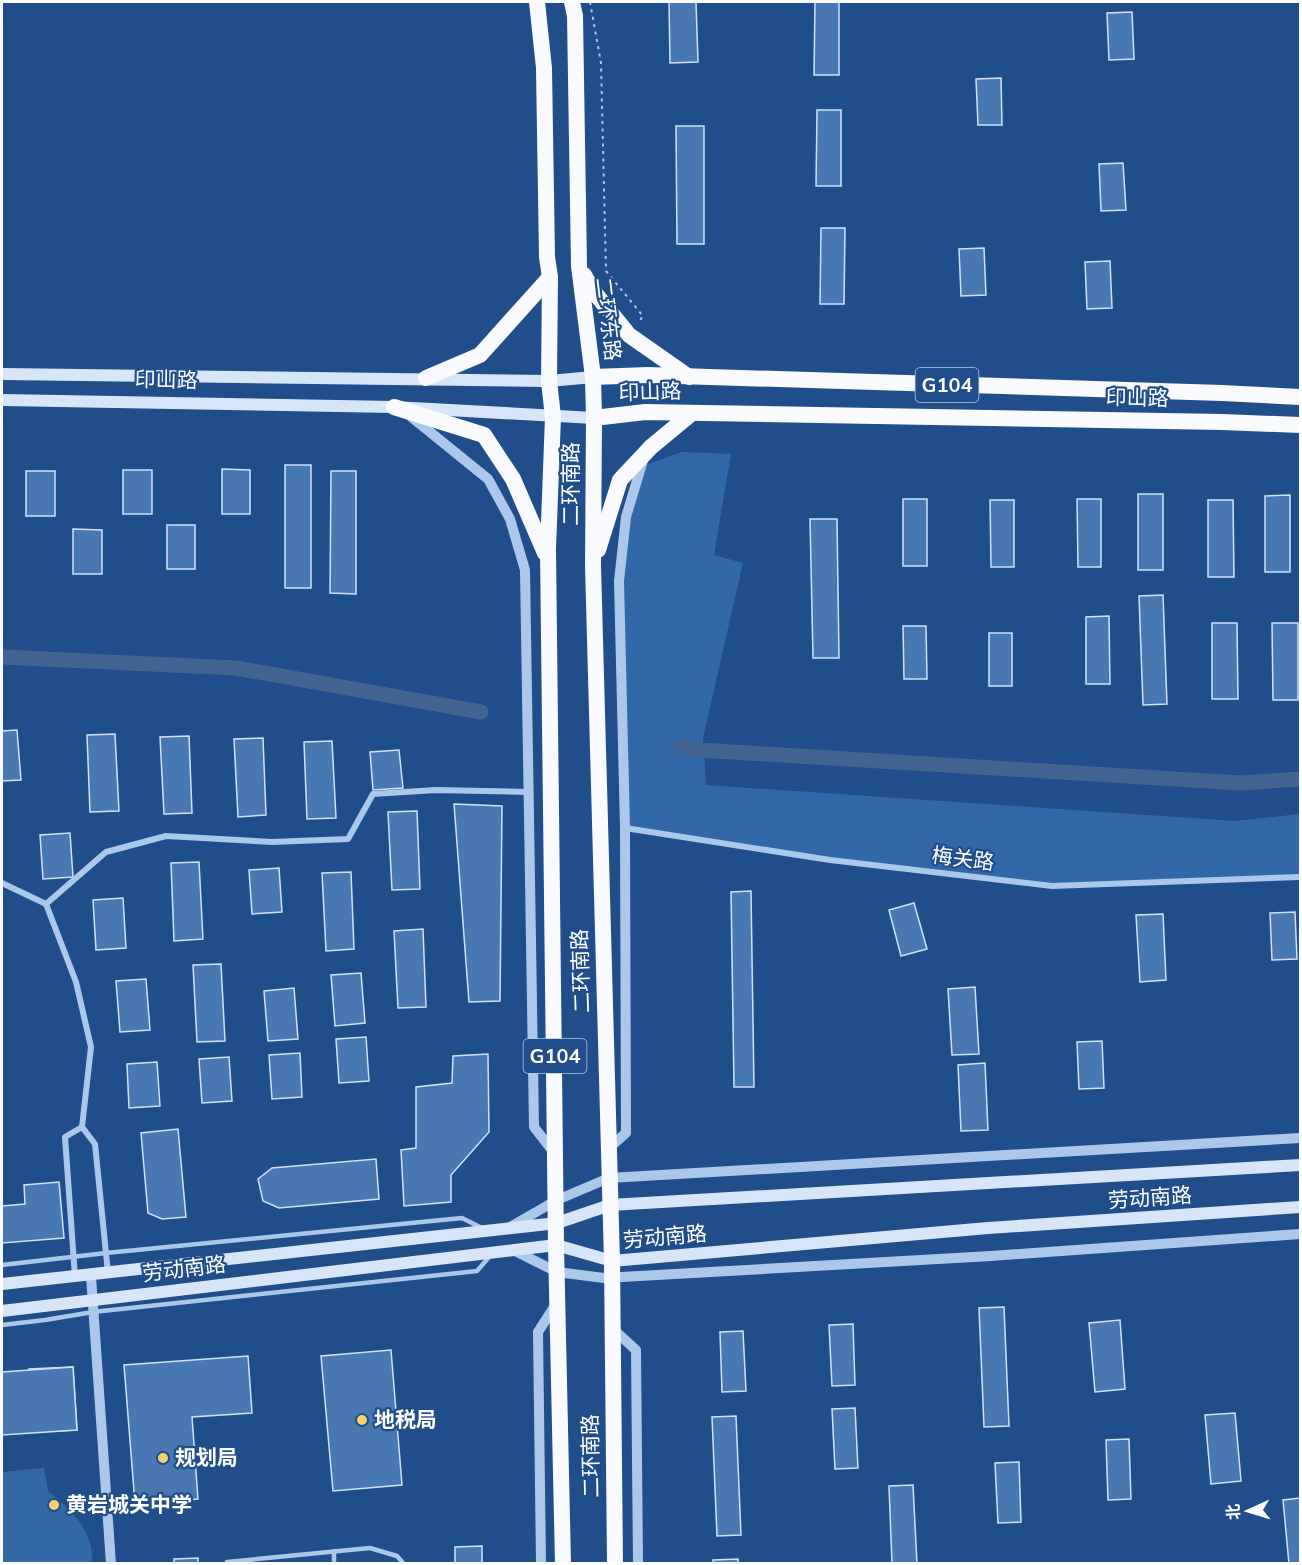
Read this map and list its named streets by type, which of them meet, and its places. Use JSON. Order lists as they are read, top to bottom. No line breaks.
{"streets":{"highway":["二环东路","印山路","G104","二环南路"],"main road":["劳动南路"],"street":["梅关路"]},"crossings":[["二环东路","印山路"],["二环东路","G104"],["二环东路","二环南路"],["印山路","G104"],["印山路","二环南路"],["G104","二环南路"],["二环南路","劳动南路"]],"places":["地税局","规划局","黄岩城关中学"],"north":"left"}
